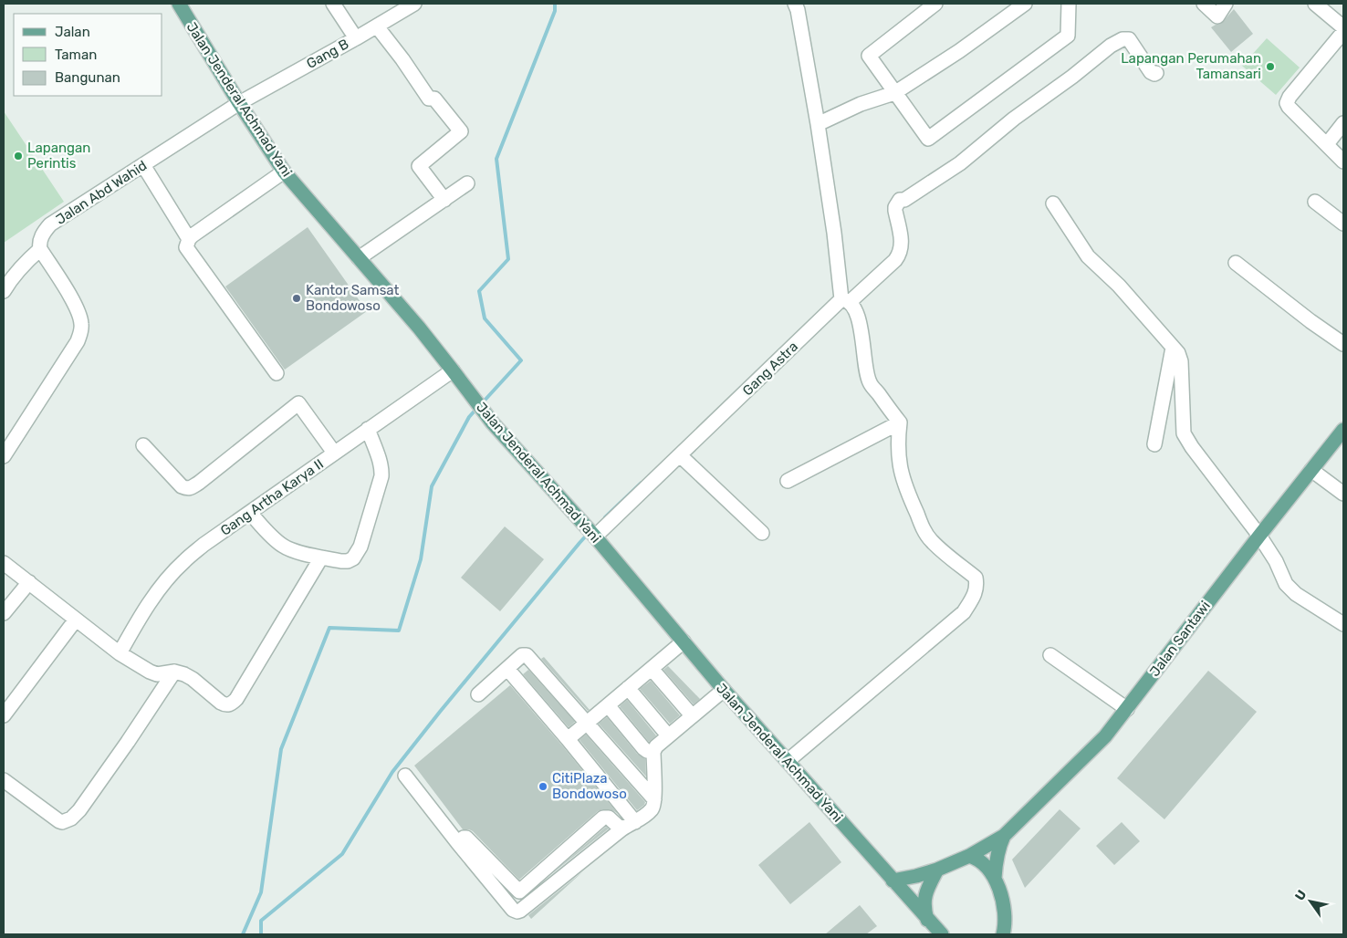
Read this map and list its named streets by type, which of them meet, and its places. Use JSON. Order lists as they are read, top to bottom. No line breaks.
{"streets":{"main road":["Jalan Jenderal Achmad Yani","Jalan Santawi"],"street":["Gang B","Jalan Abd Wahid","Gang Astra","Gang Artha Karya II"]},"crossings":[["Gang B","Jalan Jenderal Achmad Yani"],["Gang B","Jalan Abd Wahid"],["Jalan Jenderal Achmad Yani","Jalan Abd Wahid"],["Jalan Jenderal Achmad Yani","Gang Astra"],["Jalan Jenderal Achmad Yani","Gang Artha Karya II"]],"places":["Lapangan Perumahan Tamansari","Lapangan Perintis","Kantor Samsat Bondowoso","CitiPlaza Bondowoso"],"legend":["Jalan","Taman","Bangunan"],"north":"top left"}
